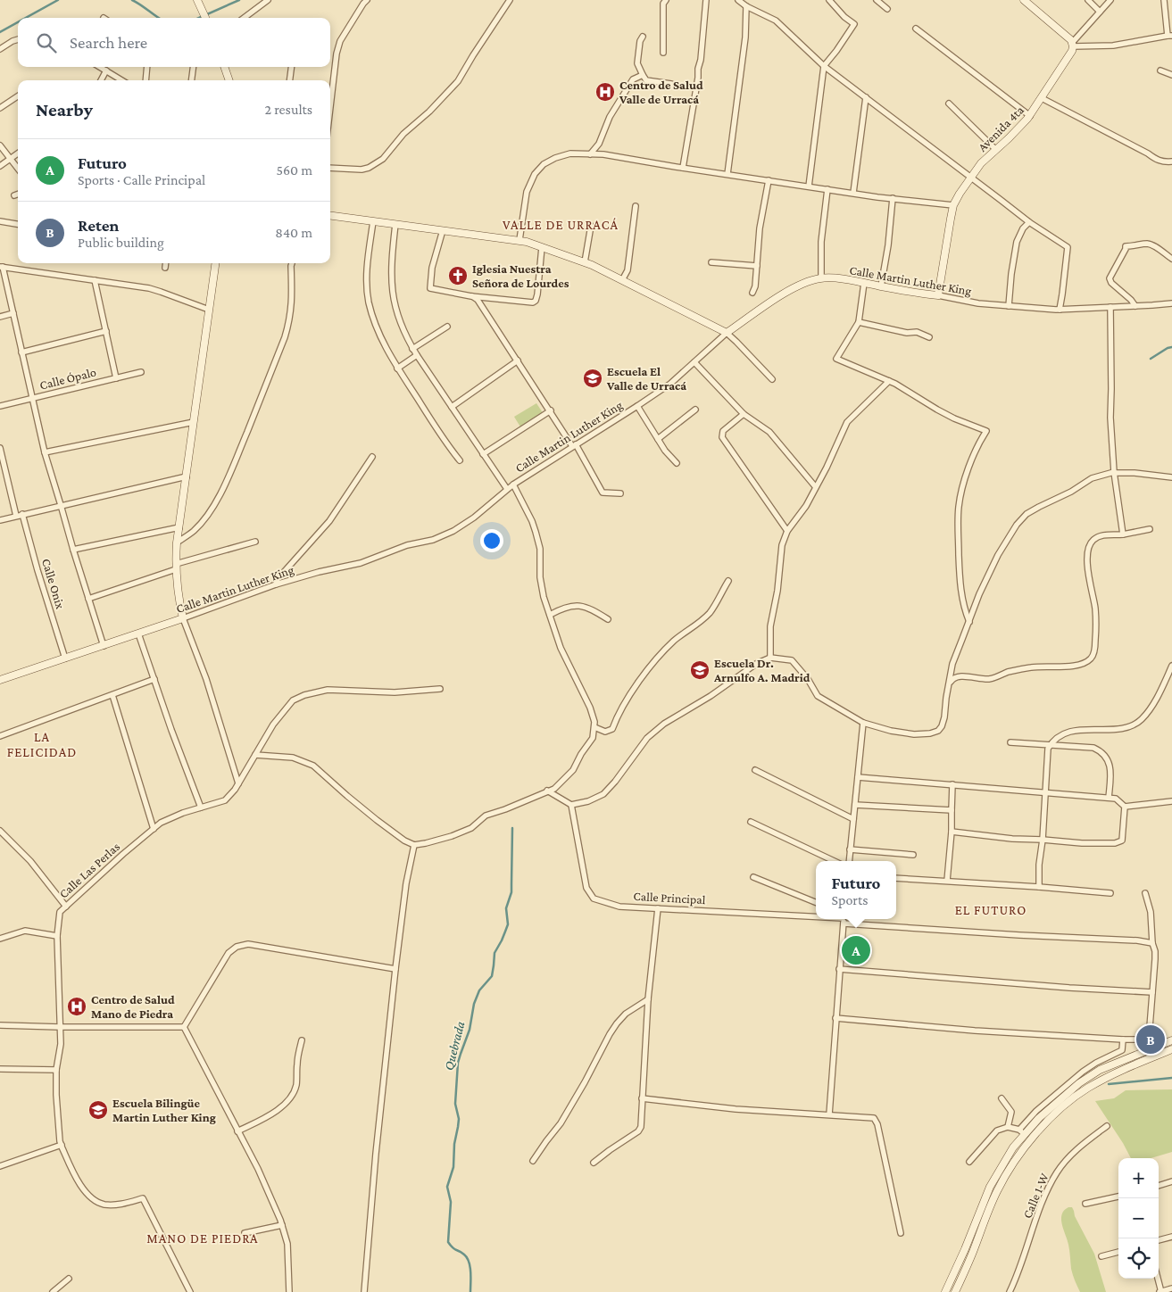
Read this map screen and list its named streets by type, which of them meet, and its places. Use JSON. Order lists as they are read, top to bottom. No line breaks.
{"streets":{"street":["Avenida 4ta","Calle Martin Luther King","Calle Ópalo","Calle Onix","Calle Las Perlas","Calle Principal","Calle 1-W"]},"crossings":[["Avenida 4ta","Calle Martin Luther King"],["Calle Martin Luther King","Calle Onix"]],"districts":["VALLE DE URRACÁ","LA FELICIDAD","EL FUTURO","MANO DE PIEDRA"],"water":["Quebrada"],"places":{"hospital":["Centro de Salud Valle de Urracá","Centro de Salud Mano de Piedra"],"church":["Iglesia Nuestra Señora de Lourdes"],"school or university":["Escuela El Valle de Urracá","Escuela Dr. Arnulfo A. Madrid","Escuela Bilingüe Martin Luther King"]},"page":{"search":"Search here","heading":["Nearby","2 results"],"list":[{"mark":"A","name":"Futuro","note":"Sports · Calle Principal","value":"560 m"},{"mark":"B","name":"Reten","note":"Public building","value":"840 m"}],"popup":["Futuro","Sports"],"pins":["A","B"],"map_buttons":["+","−"]}}
